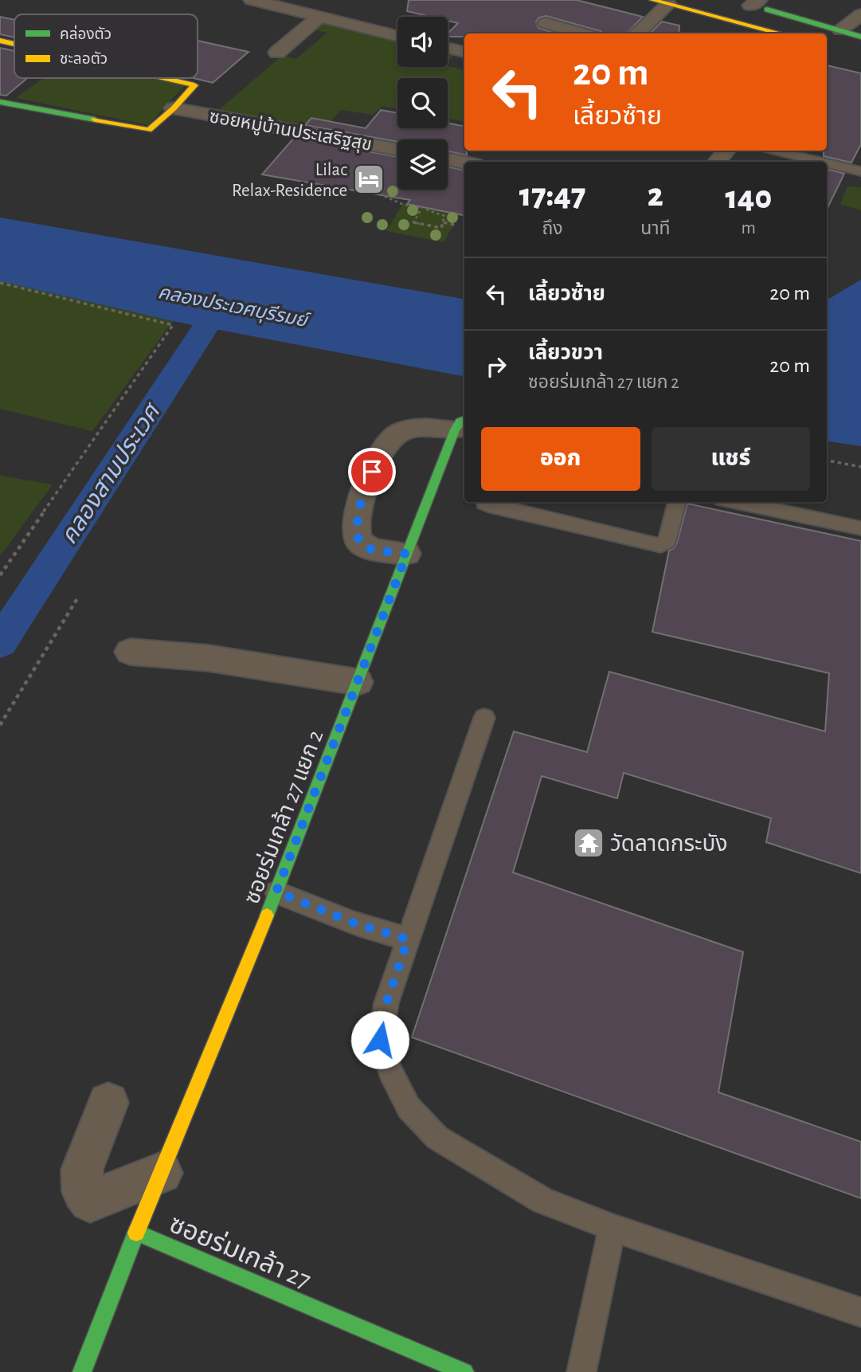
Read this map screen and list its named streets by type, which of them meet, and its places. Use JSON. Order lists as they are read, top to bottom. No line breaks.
{"streets":{"street":["ซอยหมู่บ้านประเสริฐสุข","ซอยร่มเกล้า 27 แยก 2","ซอยร่มเกล้า 27"]},"crossings":[["ซอยร่มเกล้า 27 แยก 2","ซอยร่มเกล้า 27"]],"water":["คลองประเวศบุรีรมย์","คลองสามประเวศ"],"places":{"hotel":["Lilac Relax-Residence"],"temple":["วัดลาดกระบัง"]},"legend":["คล่องตัว","ชะลอตัว"],"page":{"turn":["20 m","เลี้ยวซ้าย"],"eta":["17:47","ถึง","2","นาที","140","m"],"list":[{"name":"เลี้ยวซ้าย","value":"20 m"},{"name":"เลี้ยวขวา","note":"ซอยร่มเกล้า 27 แยก 2","value":"20 m"}],"buttons":["ออก","แชร์"]}}
